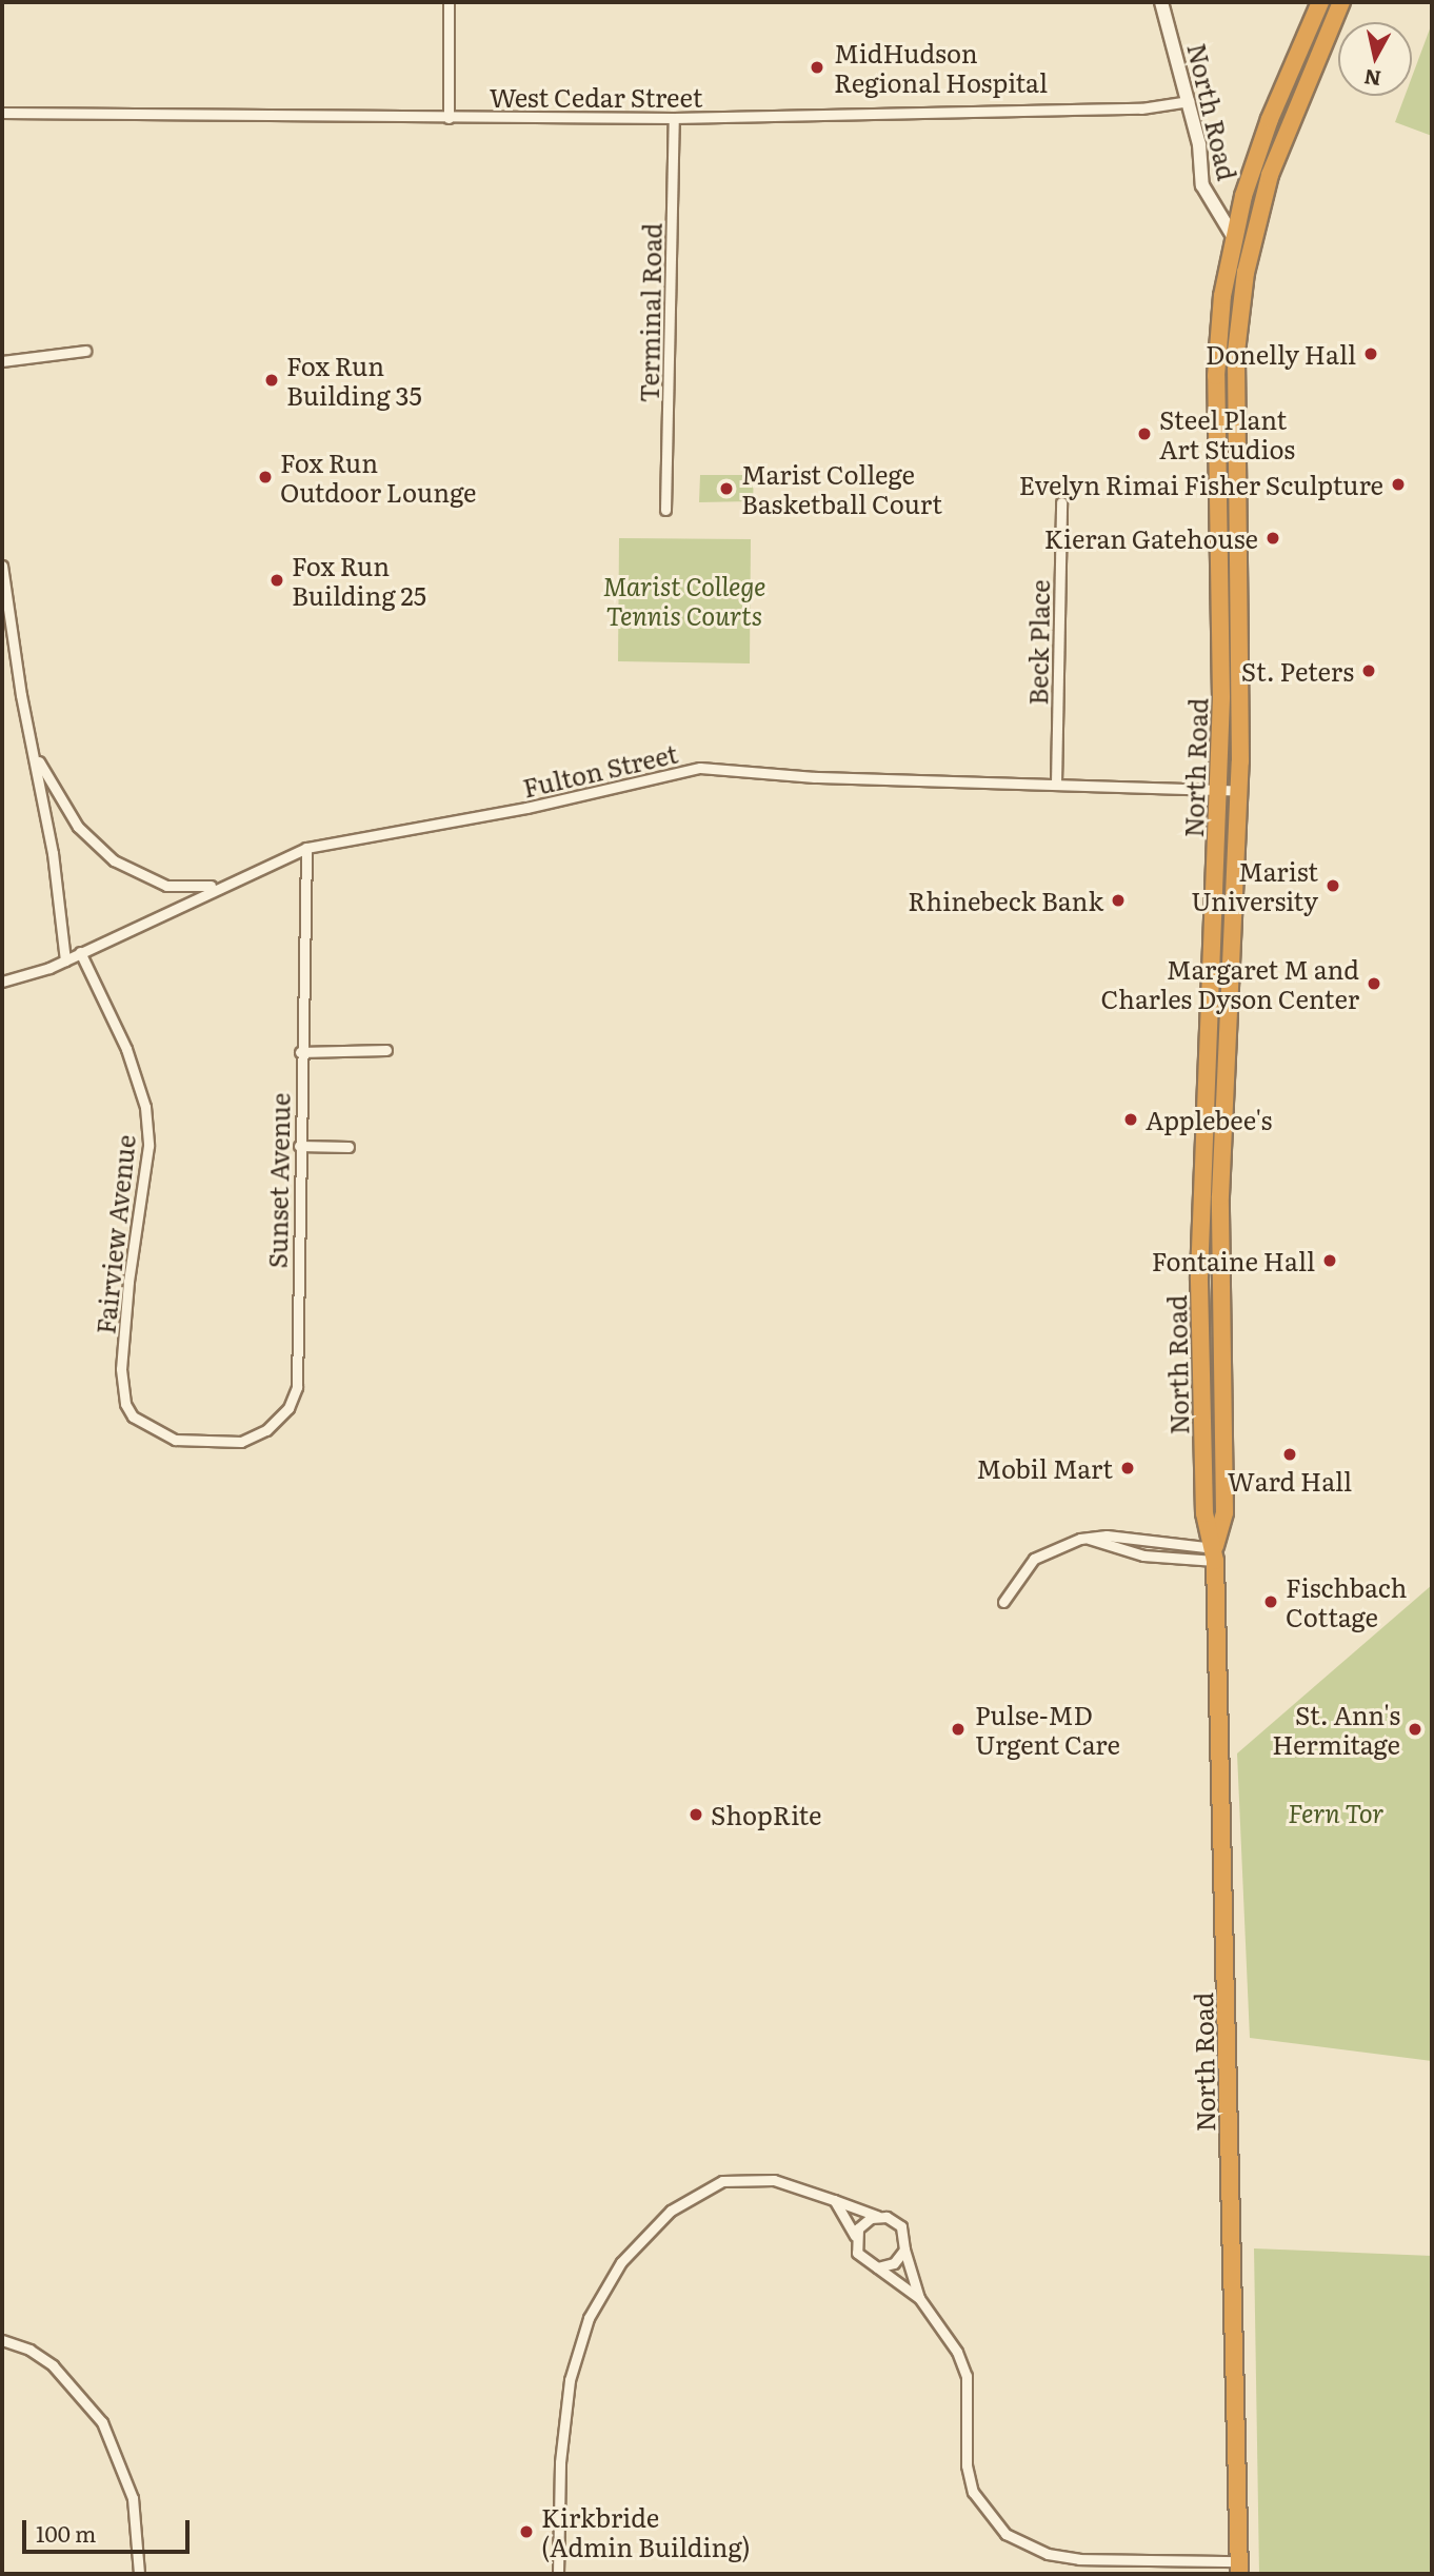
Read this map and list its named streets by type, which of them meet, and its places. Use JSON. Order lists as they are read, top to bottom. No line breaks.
{"streets":{"highway":["North Road"],"street":["West Cedar Street","Terminal Road","Beck Place","Fulton Street","Sunset Avenue","Fairview Avenue"]},"crossings":[["West Cedar Street","North Road"],["West Cedar Street","Terminal Road"],["North Road","Fulton Street"],["Beck Place","Fulton Street"],["Fulton Street","Sunset Avenue"],["Fulton Street","Fairview Avenue"],["Sunset Avenue","Fairview Avenue"]],"parks":["Marist College Tennis Courts","Fern Tor"],"places":["MidHudson Regional Hospital","Donelly Hall","Fox Run Building 35","Steel Plant Art Studios","Fox Run Outdoor Lounge","Evelyn Rimai Fisher Sculpture","Marist College Basketball Court","Kieran Gatehouse","Fox Run Building 25","St. Peters","Marist University","Rhinebeck Bank","Margaret M and Charles Dyson Center","Applebee's","Fontaine Hall","Ward Hall","Mobil Mart","Fischbach Cottage","Pulse-MD Urgent Care","St. Ann's Hermitage","ShopRite","Kirkbride (Admin Building)"],"scale_bar":"100 m","north":"bottom"}
